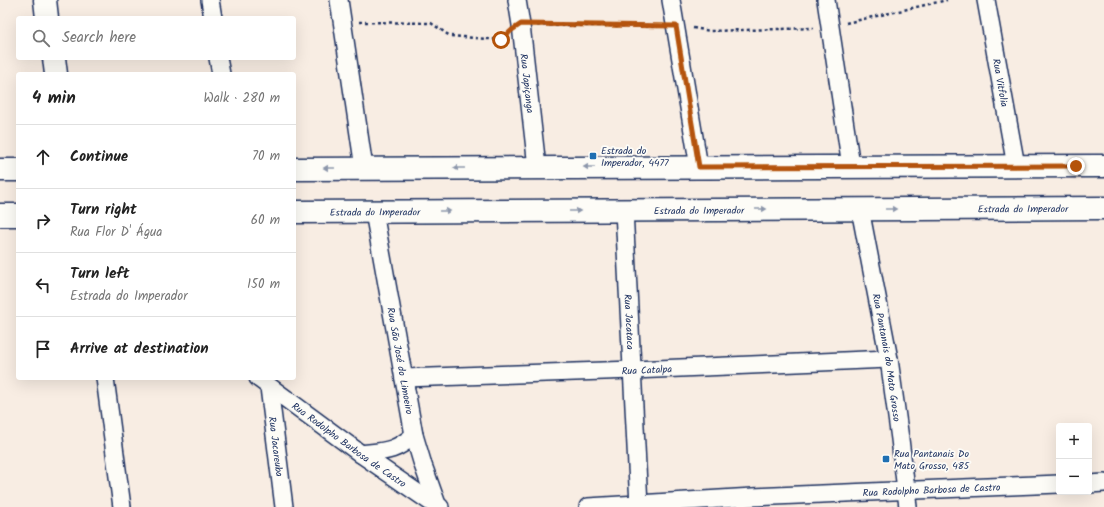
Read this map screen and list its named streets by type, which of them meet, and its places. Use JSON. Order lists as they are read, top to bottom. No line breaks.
{"streets":{"main road":["Estrada do Imperador"],"street":["Rua Vitfolia","Rua Japiçanga","Rua Jacataca","Rua Pantanais do Mato Grosso","Rua São José do Limoeiro","Rua Catalpa","Rua Rodolpho Barbosa de Castro","Rua Jacareuba"]},"crossings":[["Estrada do Imperador","Rua Jacataca"],["Estrada do Imperador","Rua Pantanais do Mato Grosso"],["Estrada do Imperador","Rua São José do Limoeiro"],["Rua Jacataca","Rua Catalpa"],["Rua Jacataca","Rua Rodolpho Barbosa de Castro"],["Rua Pantanais do Mato Grosso","Rua Catalpa"],["Rua Pantanais do Mato Grosso","Rua Rodolpho Barbosa de Castro"],["Rua São José do Limoeiro","Rua Catalpa"],["Rua São José do Limoeiro","Rua Rodolpho Barbosa de Castro"],["Rua Rodolpho Barbosa de Castro","Rua Jacareuba"]],"places":{"transit":["Estrada do Imperador, 4477","Rua Pantanais Do Mato Grosso, 485"]},"page":{"search":"Search here","heading":["4 min","Walk · 280 m"],"list":[["Continue","70 m"],["Turn right","Rua Flor D' Água","60 m"],["Turn left","Estrada do Imperador","150 m"],"Arrive at destination"],"map_buttons":["+","−"]}}
